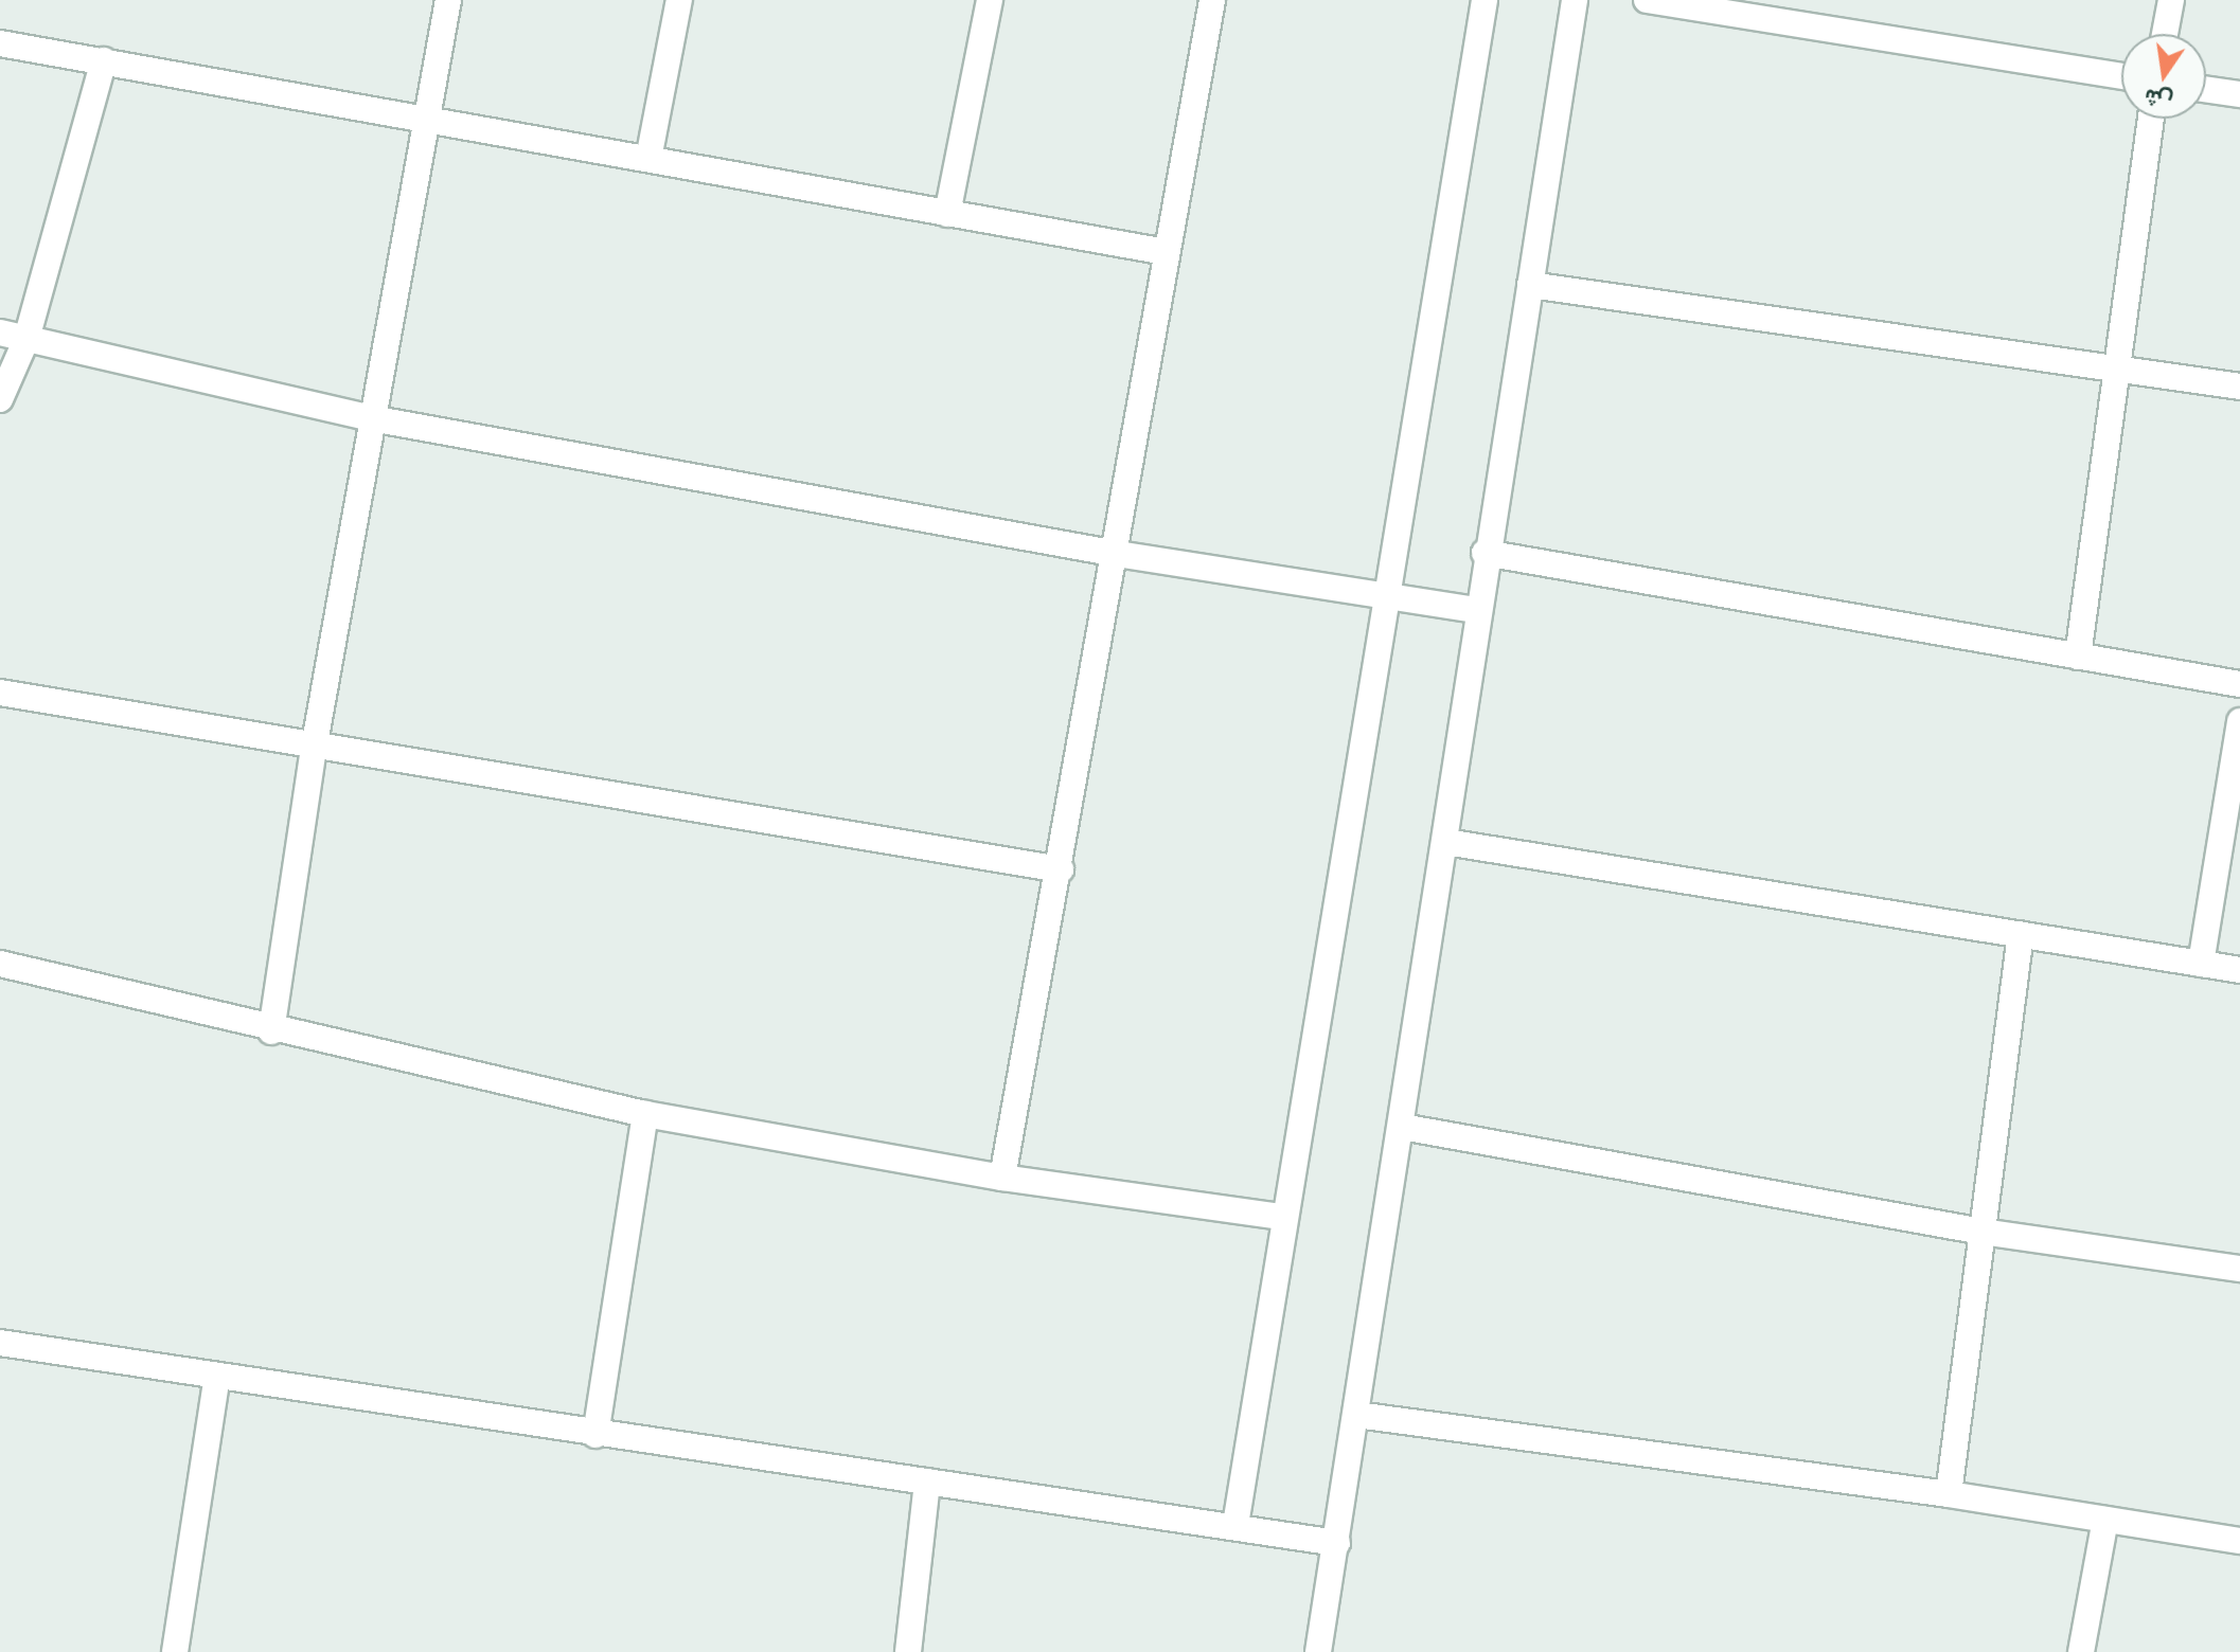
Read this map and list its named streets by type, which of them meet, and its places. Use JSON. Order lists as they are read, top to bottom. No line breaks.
{"north":"bottom"}
